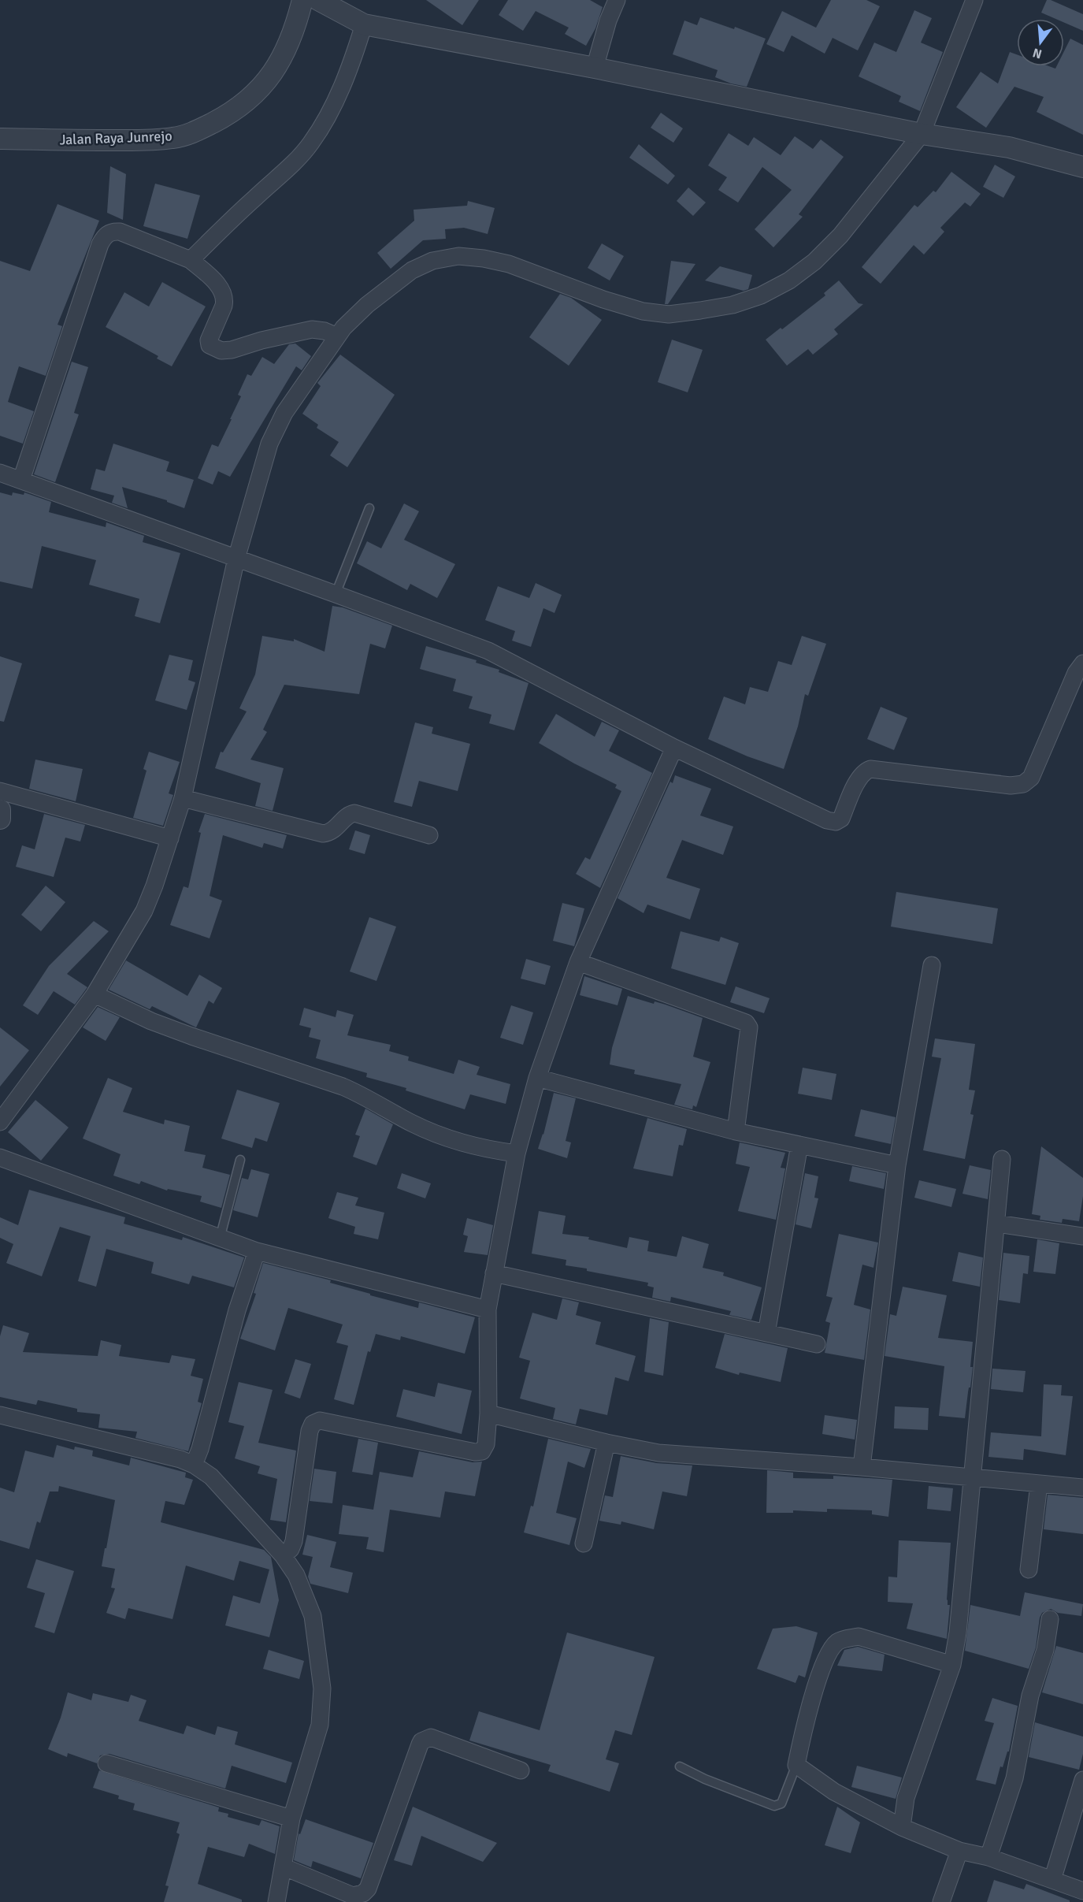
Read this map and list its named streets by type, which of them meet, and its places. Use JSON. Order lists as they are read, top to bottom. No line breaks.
{"streets":{"street":["Jalan Raya Junrejo"]},"north":"bottom"}
